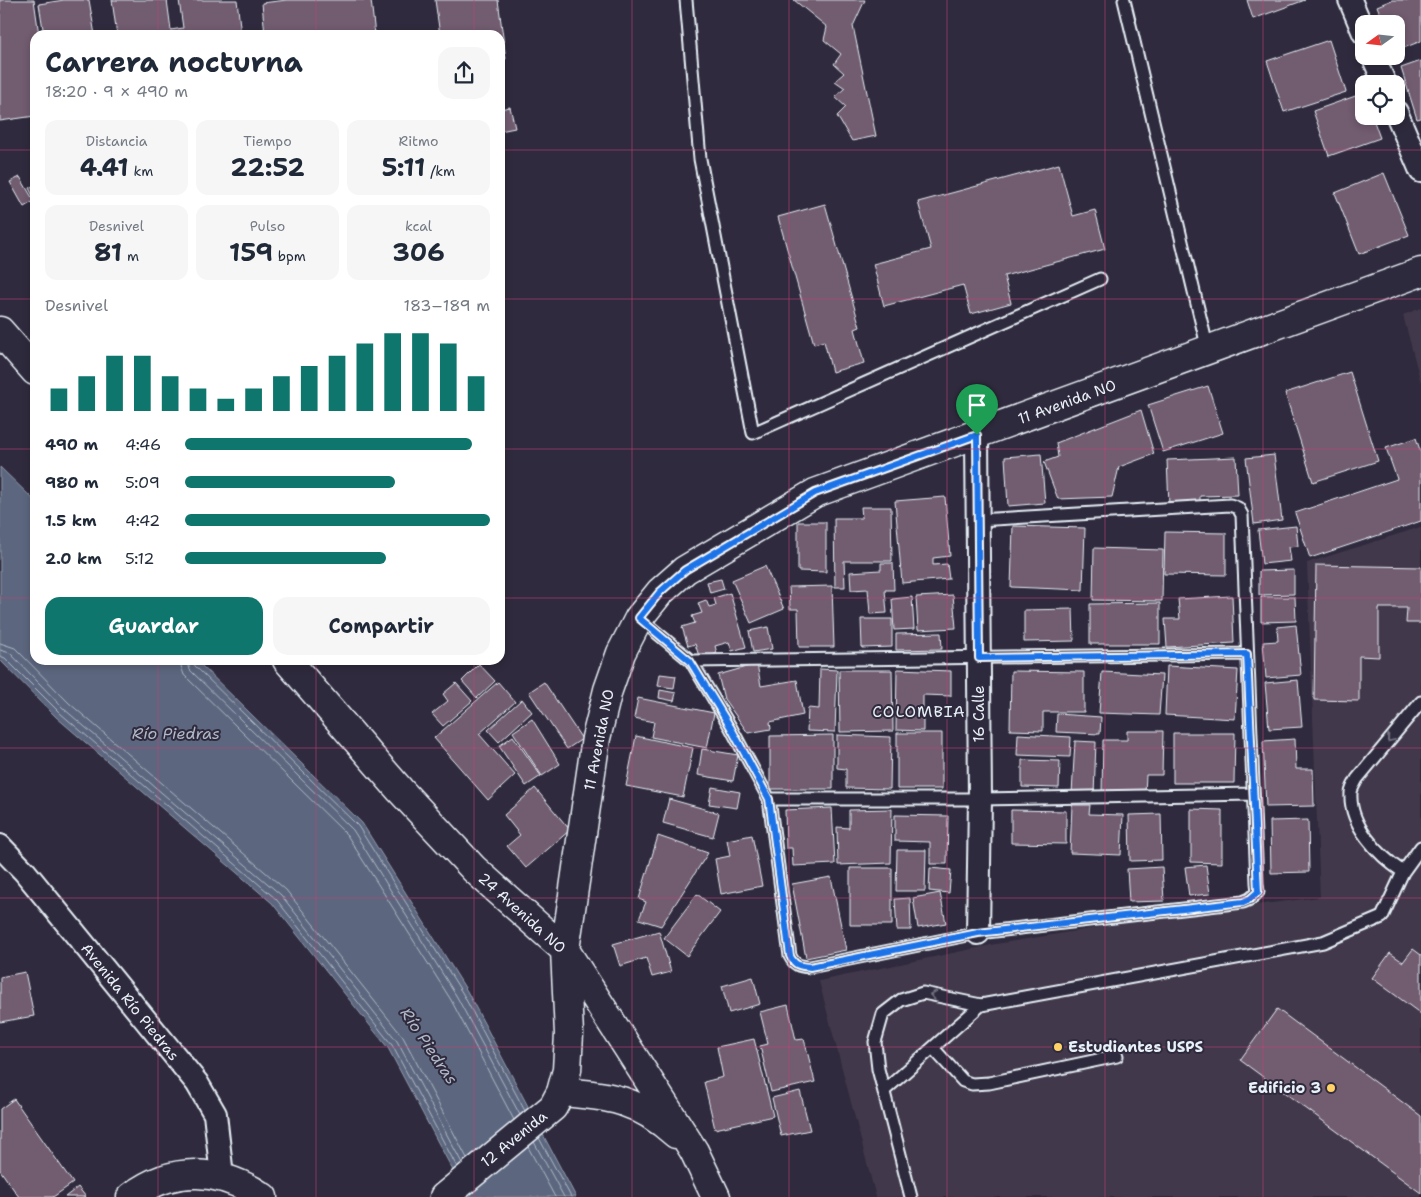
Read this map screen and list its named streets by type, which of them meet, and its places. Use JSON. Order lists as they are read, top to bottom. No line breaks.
{"streets":{"street":["11 Avenida NO","16 Calle","24 Avenida NO","Avenida Río Piedras","12 Avenida"]},"crossings":[["11 Avenida NO","16 Calle"],["11 Avenida NO","24 Avenida NO"]],"districts":["COLOMBIA"],"water":["Río Piedras"],"places":["Estudiantes USPS","Edificio 3"],"north":"left","page":{"heading":["Carrera nocturna","18:20 · 9 × 490 m"],"stats":[["Distancia","4.41 km"],["Tiempo","22:52"],["Ritmo","5:11 /km"],["Desnivel","81 m"],["Pulso","159 bpm"],["kcal","306"]],"chart":["Desnivel","183–189 m"],"list":[{"name":"490 m","note":"4:46"},{"name":"980 m","note":"5:09"},{"name":"1.5 km","note":"4:42"},{"name":"2.0 km","note":"5:12"}],"buttons":["Guardar","Compartir"]}}
